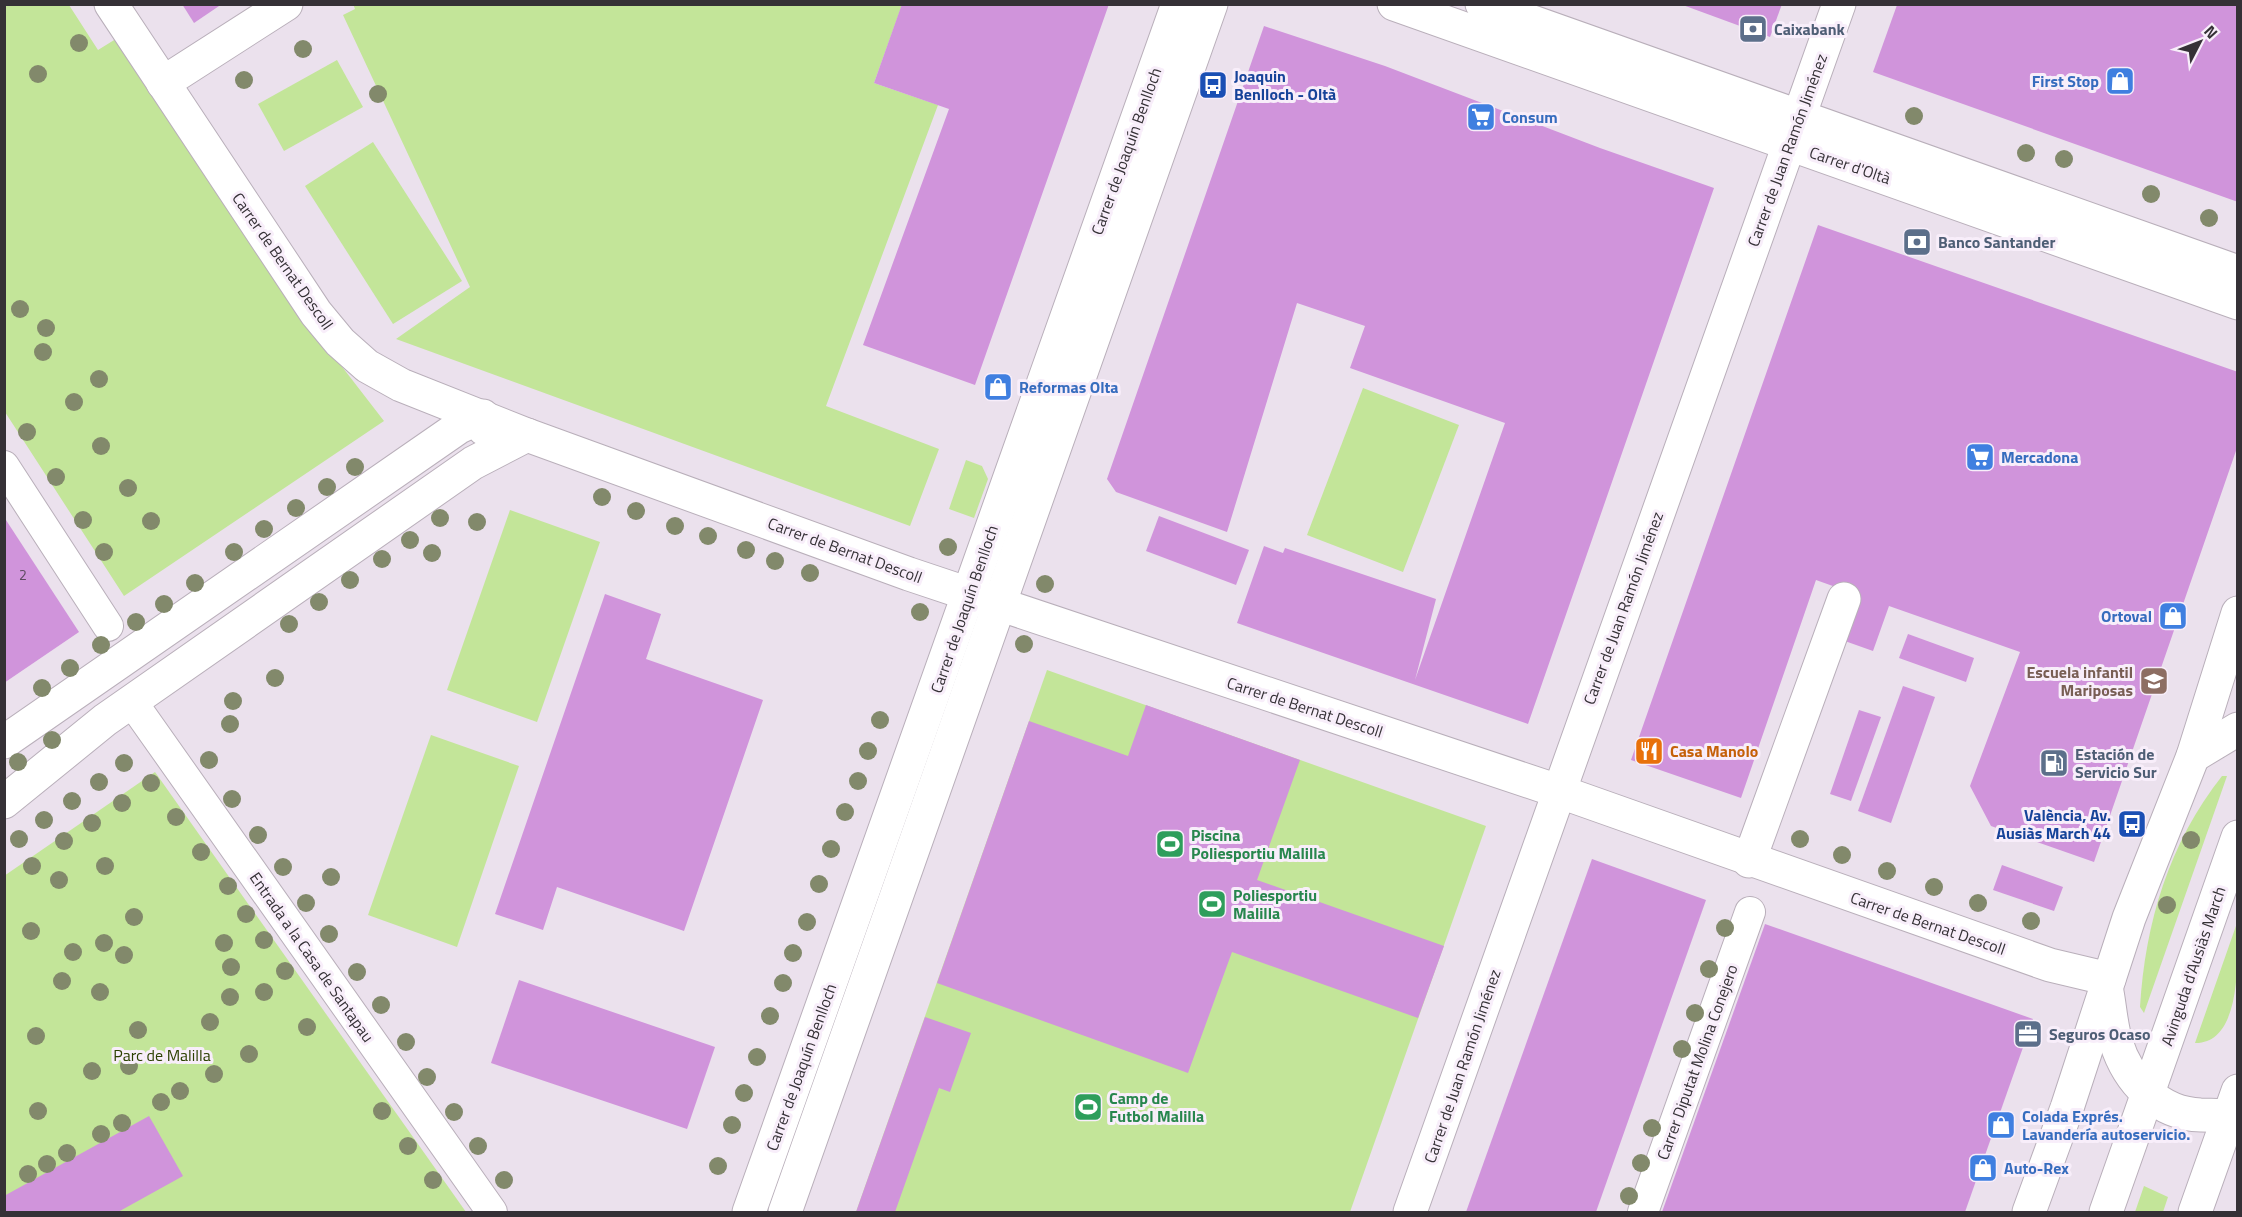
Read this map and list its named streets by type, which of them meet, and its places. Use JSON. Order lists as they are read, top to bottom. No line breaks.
{"streets":{"street":["Carrer de Juan Ramón Jiménez","Carrer de Joaquín Benlloch","Carrer d'Oltà","Carrer de Bernat Descoll","Entrada a la Casa de Santapau","Avinguda d'Ausiàs March","Carrer Diputat Molina Conejero"]},"crossings":[["Carrer de Juan Ramón Jiménez","Carrer d'Oltà"],["Carrer de Juan Ramón Jiménez","Carrer de Bernat Descoll"],["Carrer de Joaquín Benlloch","Carrer de Bernat Descoll"]],"parks":["Parc de Malilla"],"places":{"bank":["Caixabank","Banco Santander"],"shop":["First Stop","Reformas Olta","Ortoval","Colada Exprés. Lavandería autoservicio.","Auto-Rex"],"bus stop":["Joaquin Benlloch - Oltà","València, Av. Ausiàs March 44"],"supermarket":["Consum","Mercadona"],"school or university":["Escuela infantil Mariposas"],"restaurant":["Casa Manolo"],"fuel station":["Estación de Servicio Sur"],"sports":["Piscina Poliesportiu Malilla","Poliesportiu Malilla","Camp de Futbol Malilla"],"office":["Seguros Ocaso"]},"house_numbers":["2"],"north":"top right"}
